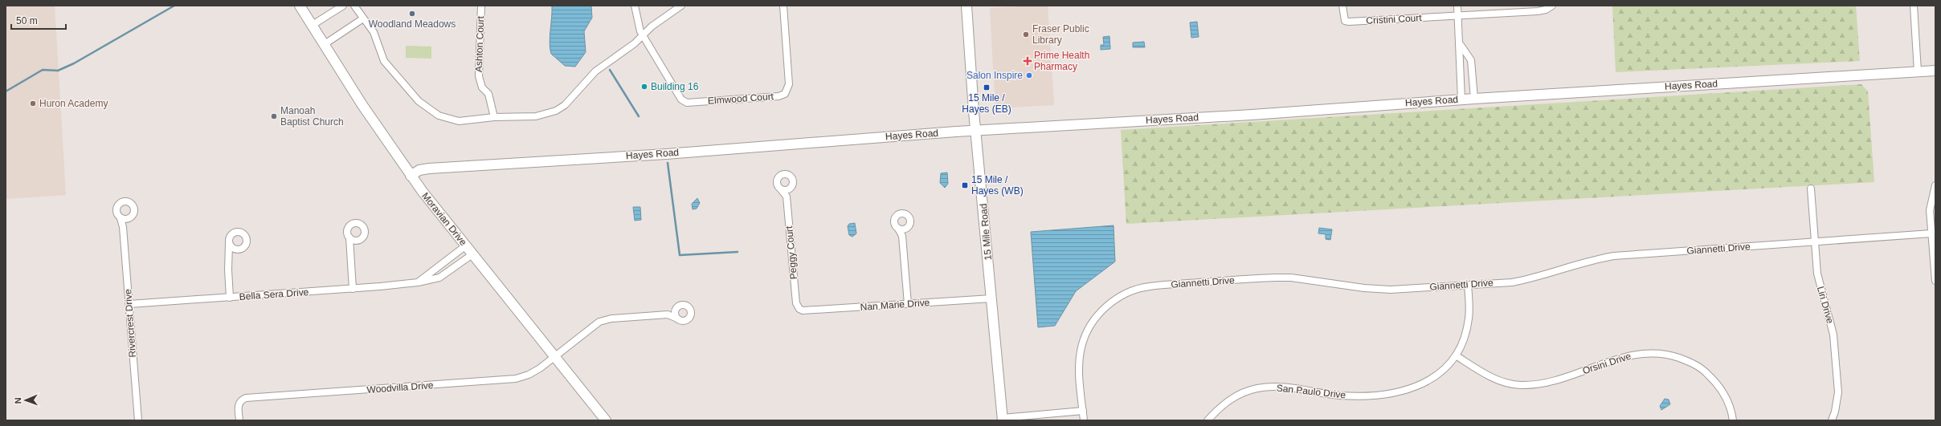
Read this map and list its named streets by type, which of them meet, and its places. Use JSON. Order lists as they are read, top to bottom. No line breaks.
{"streets":{"street":["Cristini Court","Ashton Court","Hayes Road","Elmwood Court","Moravian Drive","15 Mile Road","Giannetti Drive","Peggy Court","Bella Sera Drive","Nan Marie Drive","Liri Drive","Rivercrest Drive","Orsini Drive","Woodvilla Drive","San Paulo Drive"]},"crossings":[["Hayes Road","Moravian Drive"],["Hayes Road","15 Mile Road"],["Moravian Drive","Bella Sera Drive"],["Moravian Drive","Woodvilla Drive"],["15 Mile Road","Nan Marie Drive"],["Giannetti Drive","Liri Drive"],["Giannetti Drive","San Paulo Drive"],["Peggy Court","Nan Marie Drive"],["Bella Sera Drive","Rivercrest Drive"],["Orsini Drive","San Paulo Drive"]],"places":{"other":["Woodland Meadows","Fraser Public Library","Salon Inspire","Building 16","Huron Academy","Manoah Baptist Church"],"health":["Prime Health Pharmacy"],"transit":["15 Mile / Hayes (EB)","15 Mile / Hayes (WB)"]},"scale_bar":"50 m","north":"left"}
